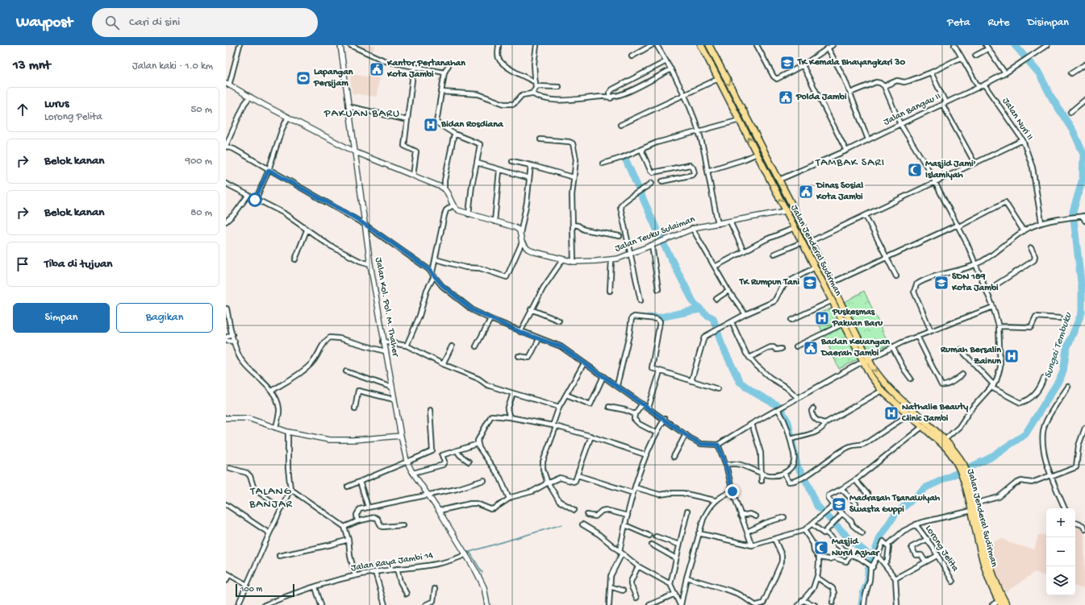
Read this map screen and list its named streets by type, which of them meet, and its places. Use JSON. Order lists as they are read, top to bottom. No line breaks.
{"streets":{"highway":["Jalan Jenderal Sudirman"],"street":["Jalan Bangau II","Jalan Nuri II","Jalan Teuku Sulaiman","Jalan Kol. Pol. M. Thaher","Lorong Jelita","Jalan Raya Jambi 14"]},"crossings":[["Jalan Bangau II","Jalan Nuri II"],["Jalan Bangau II","Jalan Jenderal Sudirman"],["Jalan Teuku Sulaiman","Jalan Jenderal Sudirman"],["Jalan Jenderal Sudirman","Lorong Jelita"],["Jalan Kol. Pol. M. Thaher","Jalan Raya Jambi 14"]],"districts":["PAKUAN BARU","TAMBAK SARI","TALANG BANJAR"],"water":["Sungai Tembuku"],"places":{"school or university":["TK Kemala Bhayangkari 30","TK Rumpun Tani","SDN 189 Kota Jambi","Madrasah Tsanawiyah Swasta Guppi"],"public building":["Kantor Pertanahan Kota Jambi","Polda Jambi","Dinas Sosial Kota Jambi","Badan Keuangan Daerah Jambi"],"sports":["Lapangan Persijam"],"hospital":["Bidan Rosdiana","Puskesmas Pakuan Baru","Rumah Bersalin Zainun","Nathalie Beauty Clinic Jambi"],"mosque":["Masjid Jami' Islamiyah","Masjid Nurul Azhar"]},"scale_bar":"100 m","page":{"header":"Waypost","search":"Cari di sini","nav":["Peta","Rute","Disimpan"],"heading":["13 mnt","Jalan kaki · 1.0 km"],"list":[["Lurus","Lorong Pelita","50 m"],["Belok kanan","900 m"],["Belok kanan","80 m"],"Tiba di tujuan"],"buttons":["Simpan","Bagikan"],"map_buttons":["+","−"],"scale":"100 m"}}
